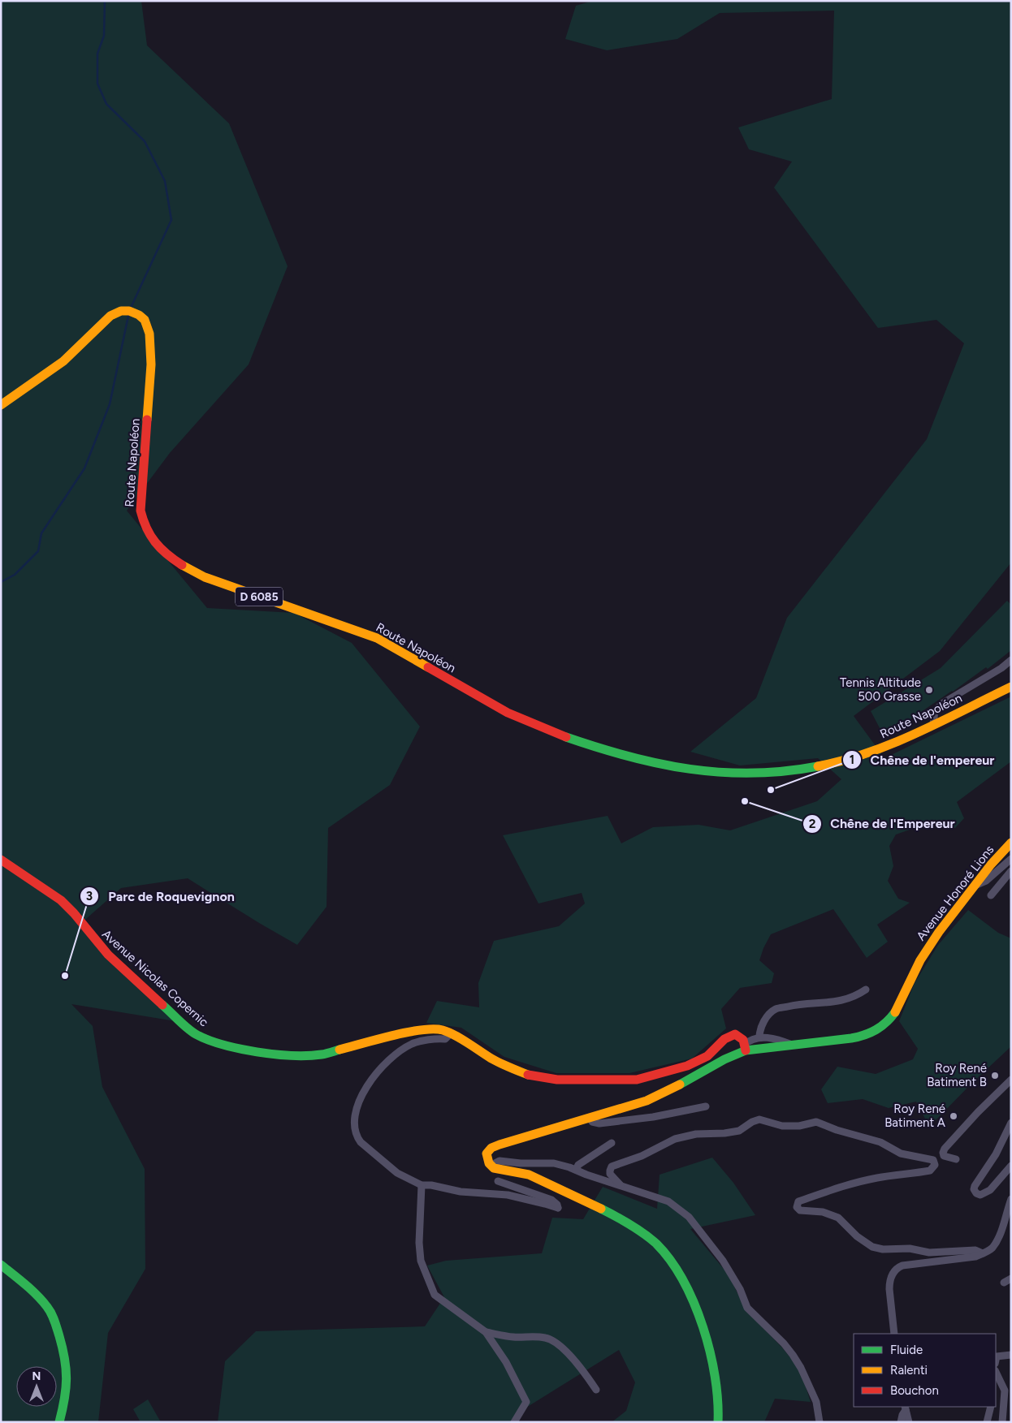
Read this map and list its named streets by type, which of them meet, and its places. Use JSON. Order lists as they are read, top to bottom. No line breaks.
{"streets":{"main road":["Route Napoléon","D 6085","Avenue Honoré Lions","Avenue Nicolas Copernic"]},"crossings":[["Avenue Honoré Lions","Avenue Nicolas Copernic"]],"places":["Tennis Altitude 500 Grasse","Chêne de l'empereur","Chêne de l'Empereur","Parc de Roquevignon","Roy René Batiment B","Roy René Batiment A"],"legend":["Fluide","Ralenti","Bouchon"],"north":"top"}
